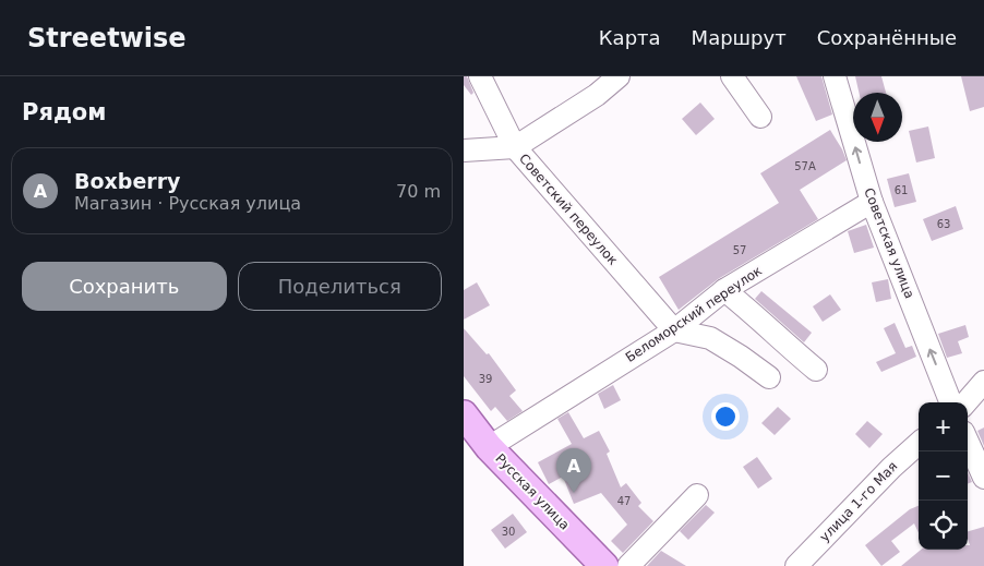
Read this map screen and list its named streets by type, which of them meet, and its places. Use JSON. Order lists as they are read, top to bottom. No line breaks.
{"streets":{"main road":["Русская улица"],"street":["Советский переулок","Советская улица","Беломорский переулок","улица 1-го Мая"]},"crossings":[["Советский переулок","Беломорский переулок"],["Советская улица","Беломорский переулок"],["Беломорский переулок","Русская улица"]],"one_way":["Советская улица"],"house_numbers":["57А","61","63","57","39","47","30"],"north":"bottom","page":{"header":"Streetwise","nav":["Карта","Маршрут","Сохранённые"],"heading":"Рядом","list":[{"mark":"A","name":"Boxberry","note":"Магазин · Русская улица","value":"70 m"}],"buttons":["Сохранить","Поделиться"],"map_buttons":["+","−"],"pins":"A"}}
